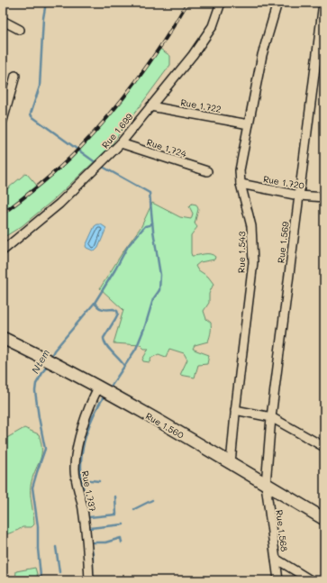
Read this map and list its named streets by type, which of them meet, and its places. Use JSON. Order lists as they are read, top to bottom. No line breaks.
{"streets":{"main road":["Rue 1.560"],"street":["Rue 1.722","Rue 1.699","Rue 1.724","Rue 1.720","Rue 1.569","Rue 1.543","Rue 1.737","Rue 1.568"]},"crossings":[["Rue 1.722","Rue 1.699"],["Rue 1.722","Rue 1.543"],["Rue 1.699","Rue 1.724"],["Rue 1.720","Rue 1.569"],["Rue 1.720","Rue 1.543"],["Rue 1.569","Rue 1.560"],["Rue 1.569","Rue 1.568"],["Rue 1.543","Rue 1.560"],["Rue 1.560","Rue 1.737"],["Rue 1.560","Rue 1.568"]],"water":["Ntem"]}
